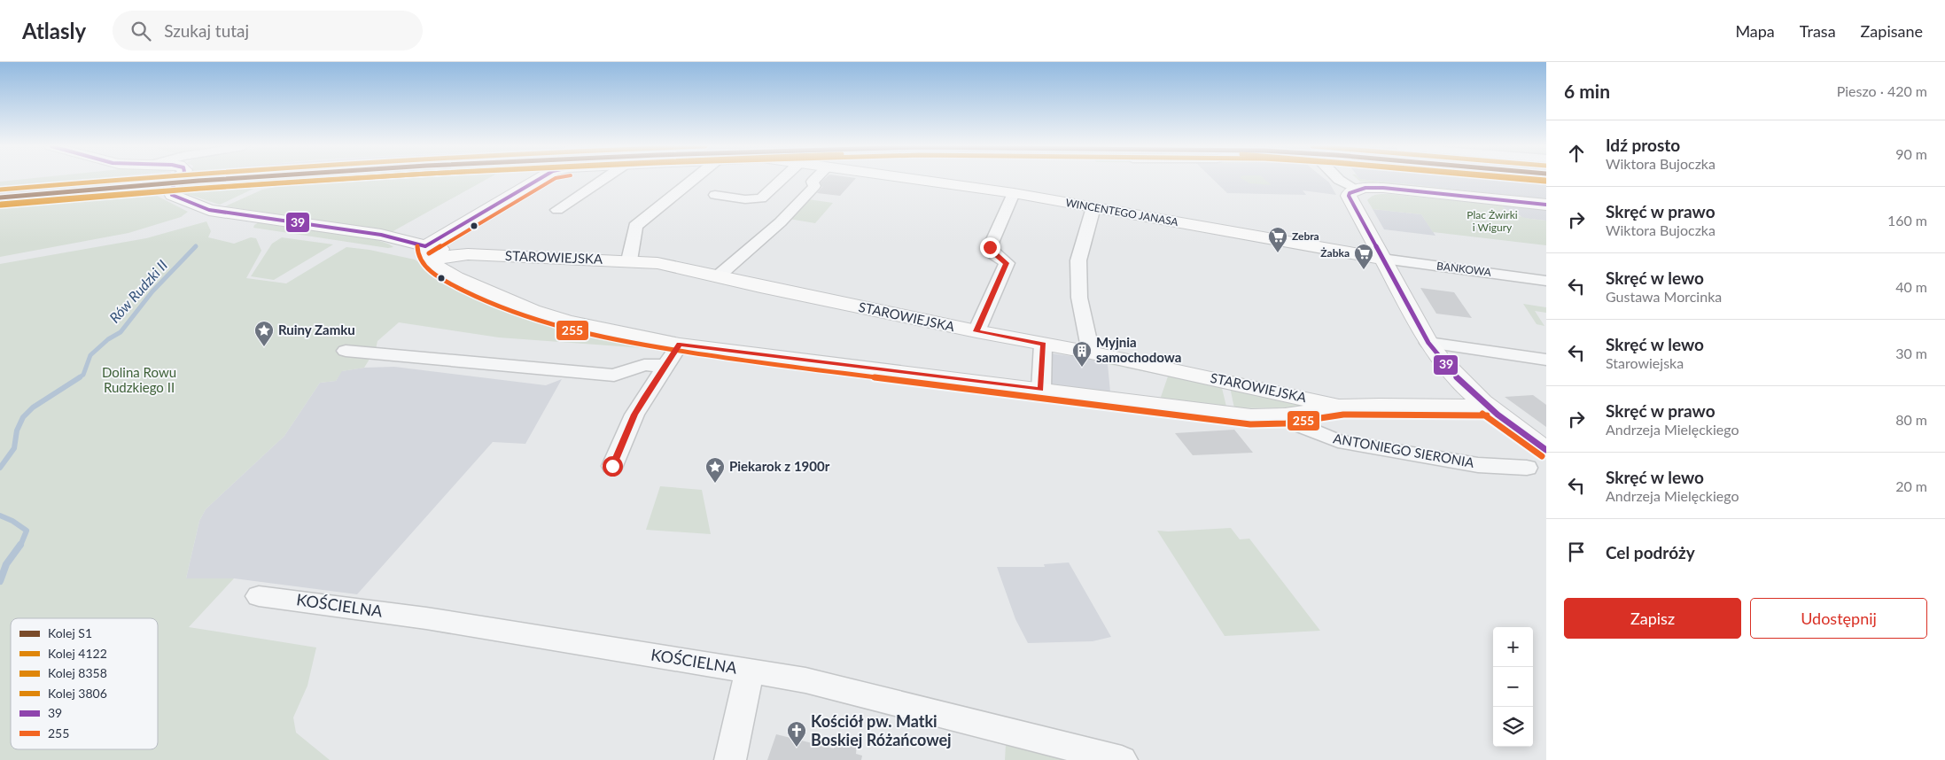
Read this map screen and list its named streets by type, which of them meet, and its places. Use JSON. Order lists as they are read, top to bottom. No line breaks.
{"streets":{"street":["WINCENTEGO JANASA","STAROWIEJSKA","BANKOWA","ANTONIEGO SIERONIA","KOŚCIELNA"]},"crossings":[["WINCENTEGO JANASA","STAROWIEJSKA"],["WINCENTEGO JANASA","BANKOWA"]],"water":["Rów Rudzki II"],"parks":["Plac Żwirki i Wigury","Dolina Rowu Rudzkiego II"],"places":{"supermarket":["Zebra","Żabka"],"place":["Ruiny Zamku","Piekarok z 1900r"],"building":["Myjnia samochodowa"],"church":["Kościół pw. Matki Boskiej Różańcowej"]},"lines":["rail line S1","rail line 4122","rail line 8358","rail line 3806","transit line 39","transit line 255"],"legend":["Kolej S1","Kolej 4122","Kolej 8358","Kolej 3806","39","255"],"page":{"header":"Atlasly","search":"Szukaj tutaj","nav":["Mapa","Trasa","Zapisane"],"heading":["6 min","Pieszo · 420 m"],"list":[["Idź prosto","Wiktora Bujoczka","90 m"],["Skręć w prawo","Wiktora Bujoczka","160 m"],["Skręć w lewo","Gustawa Morcinka","40 m"],["Skręć w lewo","Starowiejska","30 m"],["Skręć w prawo","Andrzeja Mielęckiego","80 m"],["Skręć w lewo","Andrzeja Mielęckiego","20 m"],"Cel podróży"],"buttons":["Zapisz","Udostępnij"],"map_buttons":["+","−"]}}
